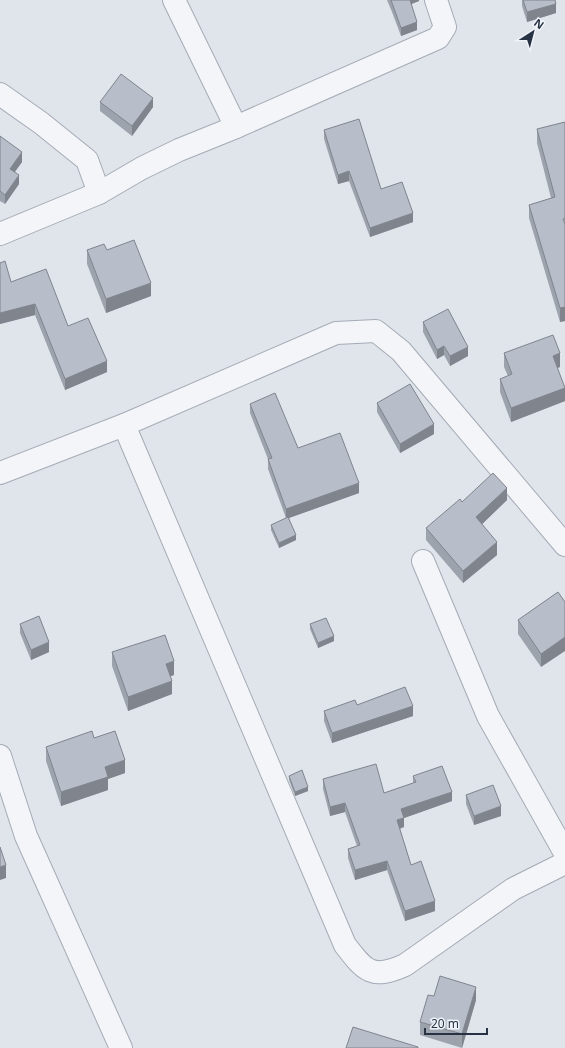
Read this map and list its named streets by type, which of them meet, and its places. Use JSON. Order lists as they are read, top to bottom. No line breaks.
{"scale_bar":"20 m","north":"top right"}
